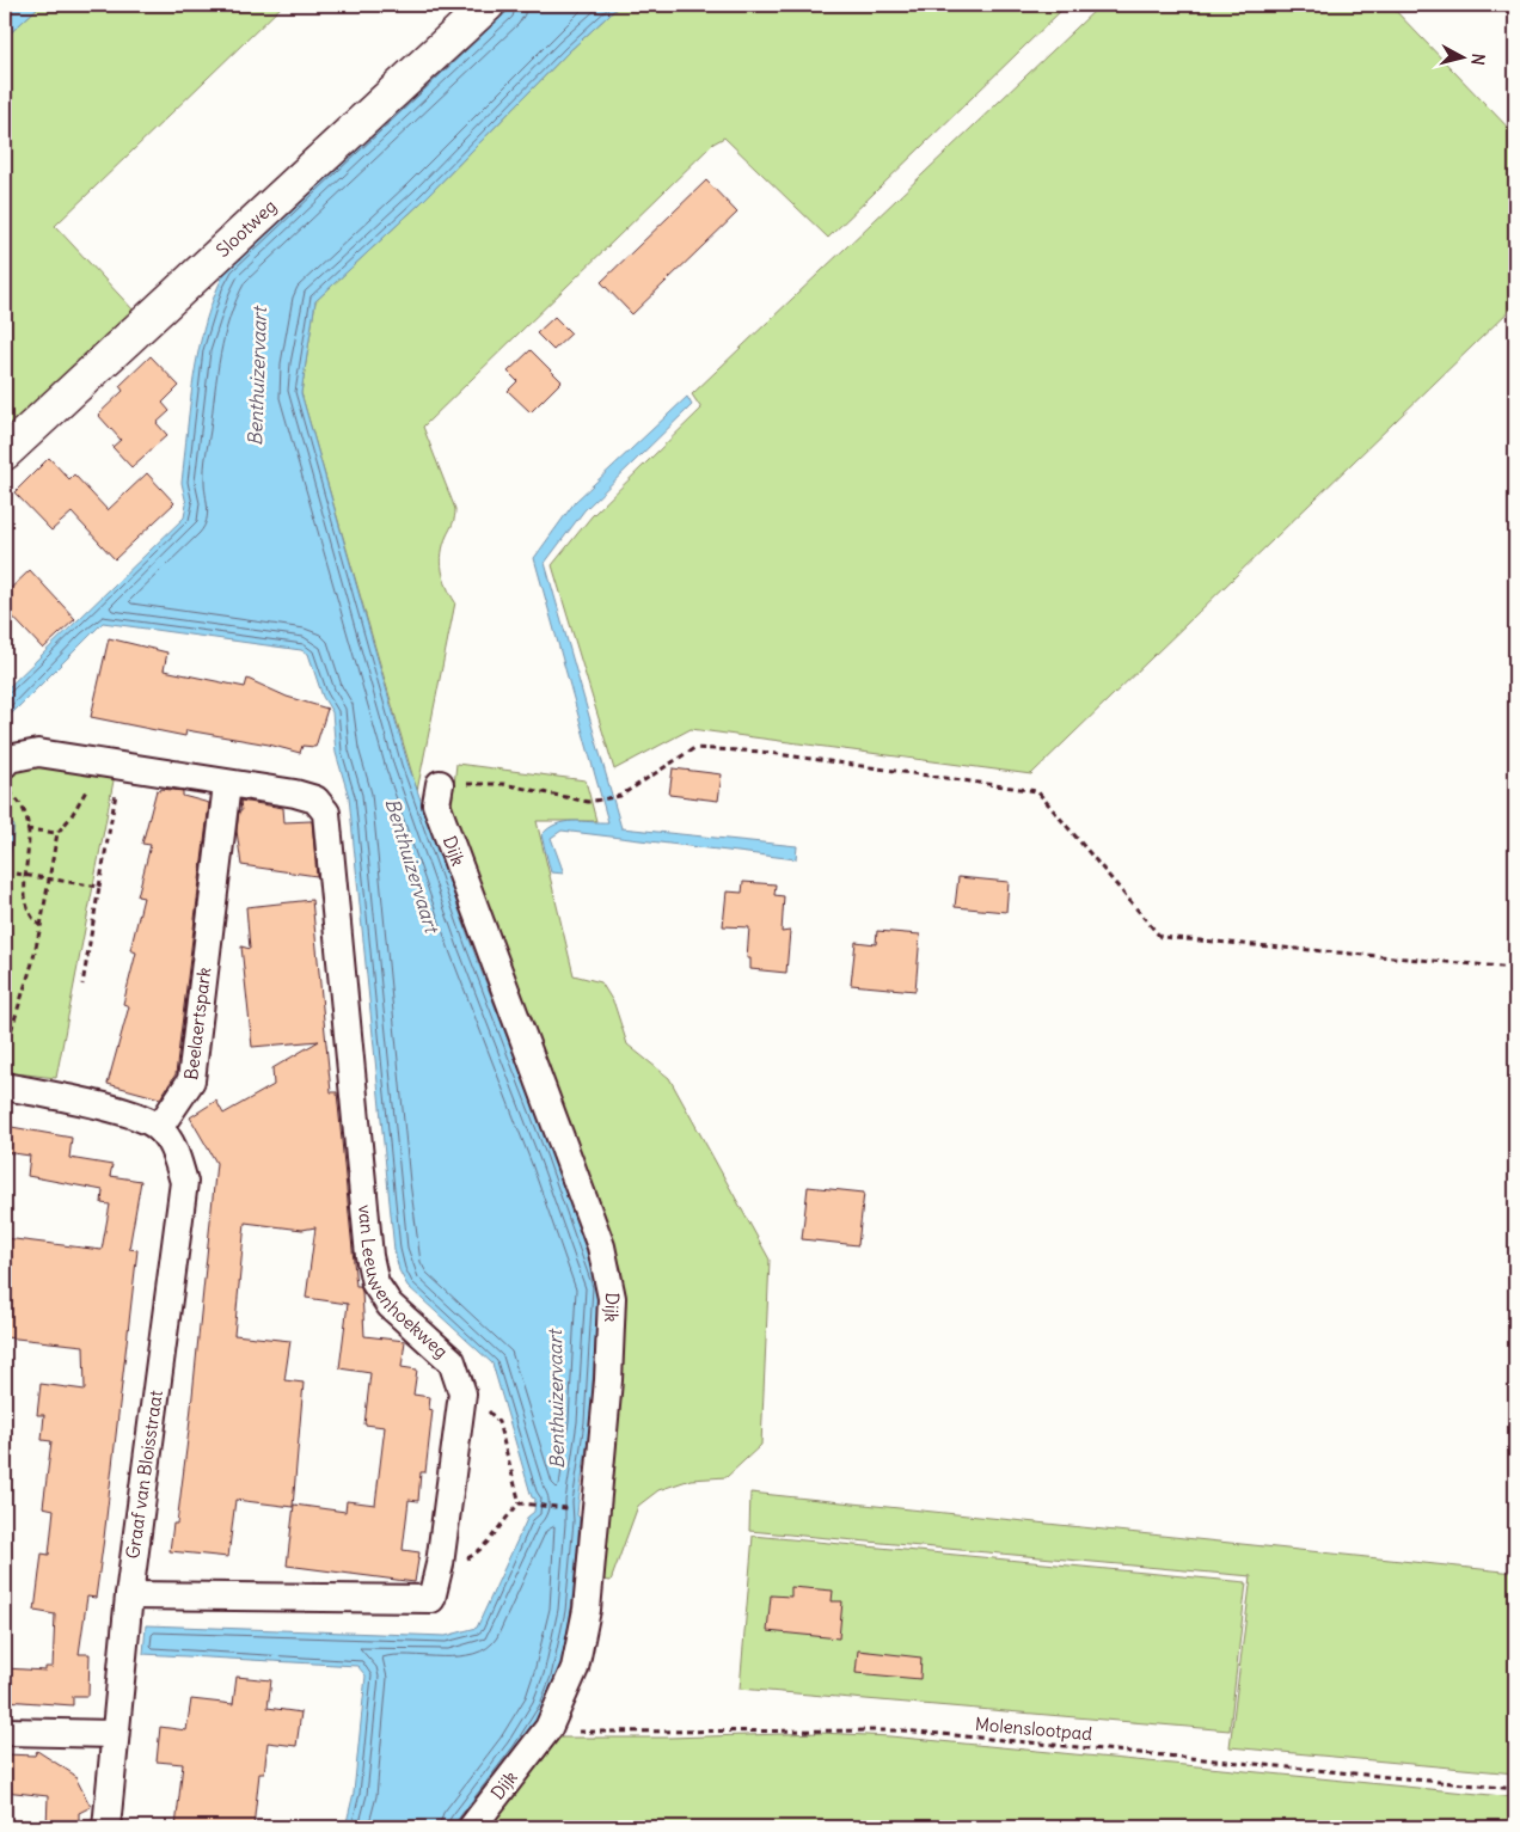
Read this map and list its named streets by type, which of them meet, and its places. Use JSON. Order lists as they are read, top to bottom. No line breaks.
{"streets":{"street":["Slootweg","Dijk","Beelaertspark","van Leeuwenhoekweg","Graaf van Bloisstraat"],"path":["Molenslootpad"]},"crossings":[["Dijk","Molenslootpad"],["Beelaertspark","van Leeuwenhoekweg"],["Beelaertspark","Graaf van Bloisstraat"],["van Leeuwenhoekweg","Graaf van Bloisstraat"]],"water":["Benthuizervaart"],"north":"right"}
